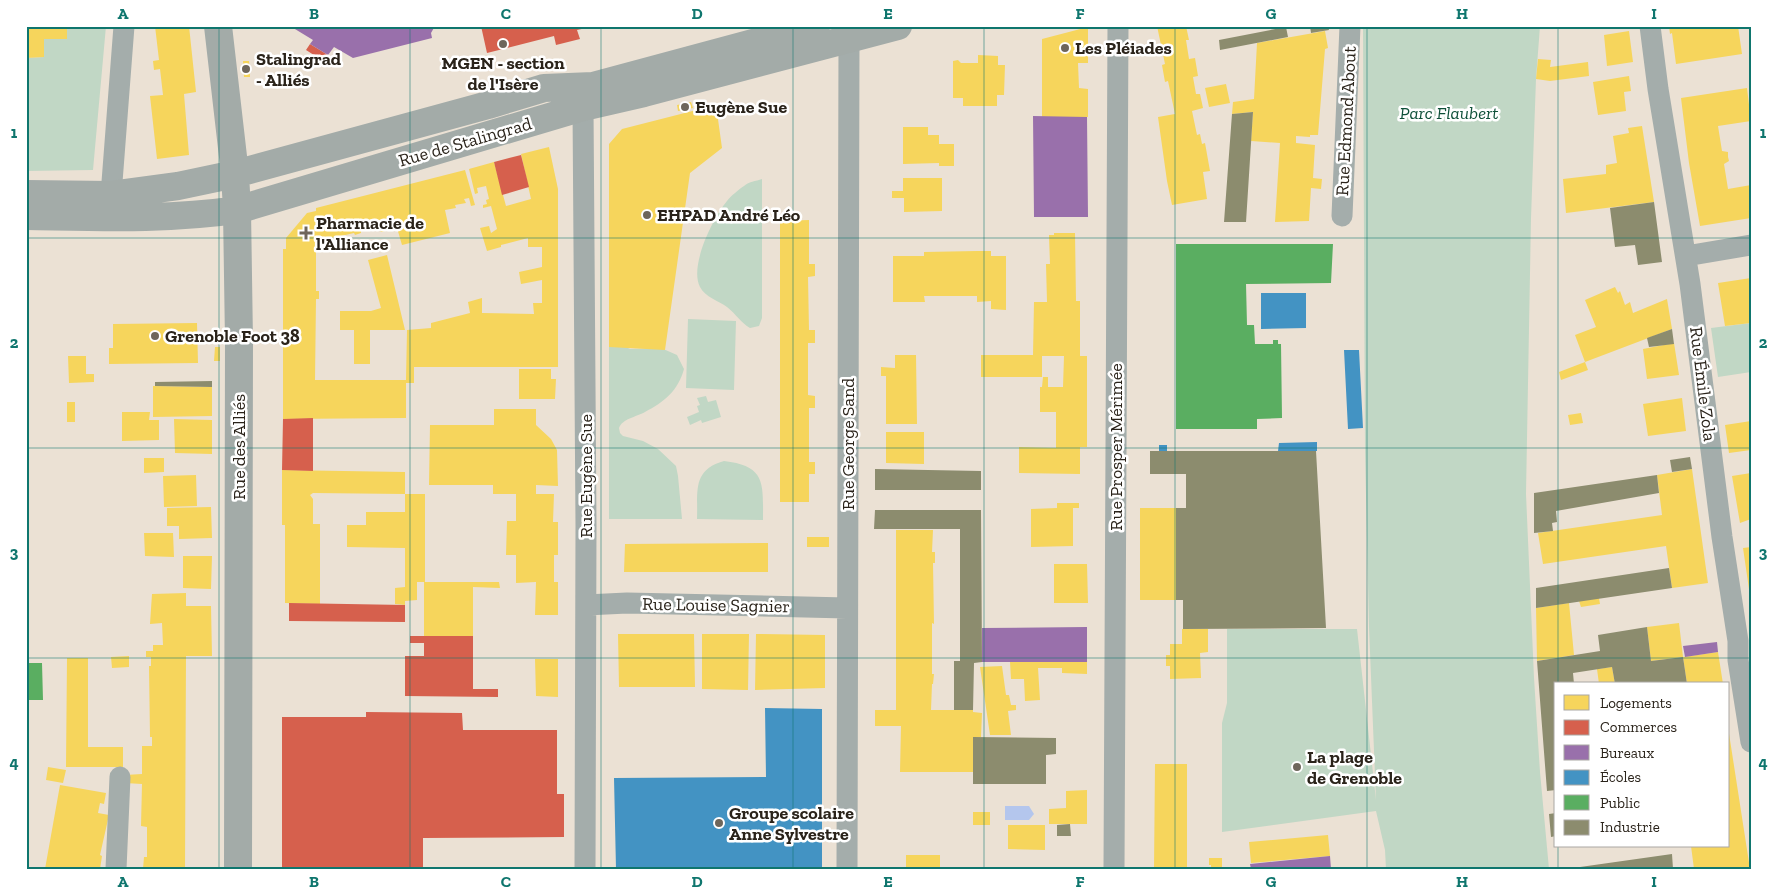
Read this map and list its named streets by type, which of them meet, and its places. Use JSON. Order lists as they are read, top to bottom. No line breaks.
{"streets":{"street":["Rue Edmond About","Rue de Stalingrad","Rue Émile Zola","Rue George Sand","Rue des Alliés","Rue Prosper Mérimée","Rue Eugène Sue","Rue Louise Sagnier"]},"crossings":[["Rue de Stalingrad","Rue George Sand"],["Rue de Stalingrad","Rue des Alliés"],["Rue de Stalingrad","Rue Eugène Sue"],["Rue George Sand","Rue Louise Sagnier"],["Rue Eugène Sue","Rue Louise Sagnier"]],"parks":["Parc Flaubert"],"places":{"other":["MGEN - section de l'Isère","Les Pléiades","Stalingrad - Alliés","Eugène Sue","EHPAD André Léo","Grenoble Foot 38","La plage de Grenoble","Groupe scolaire Anne Sylvestre"],"health":["Pharmacie de l'Alliance"]},"legend":["Logements","Commerces","Bureaux","Écoles","Public","Industrie"],"grid":{"columns":["A","B","C","D","E","F","G","H","I"],"rows":["1","2","3","4"]}}
